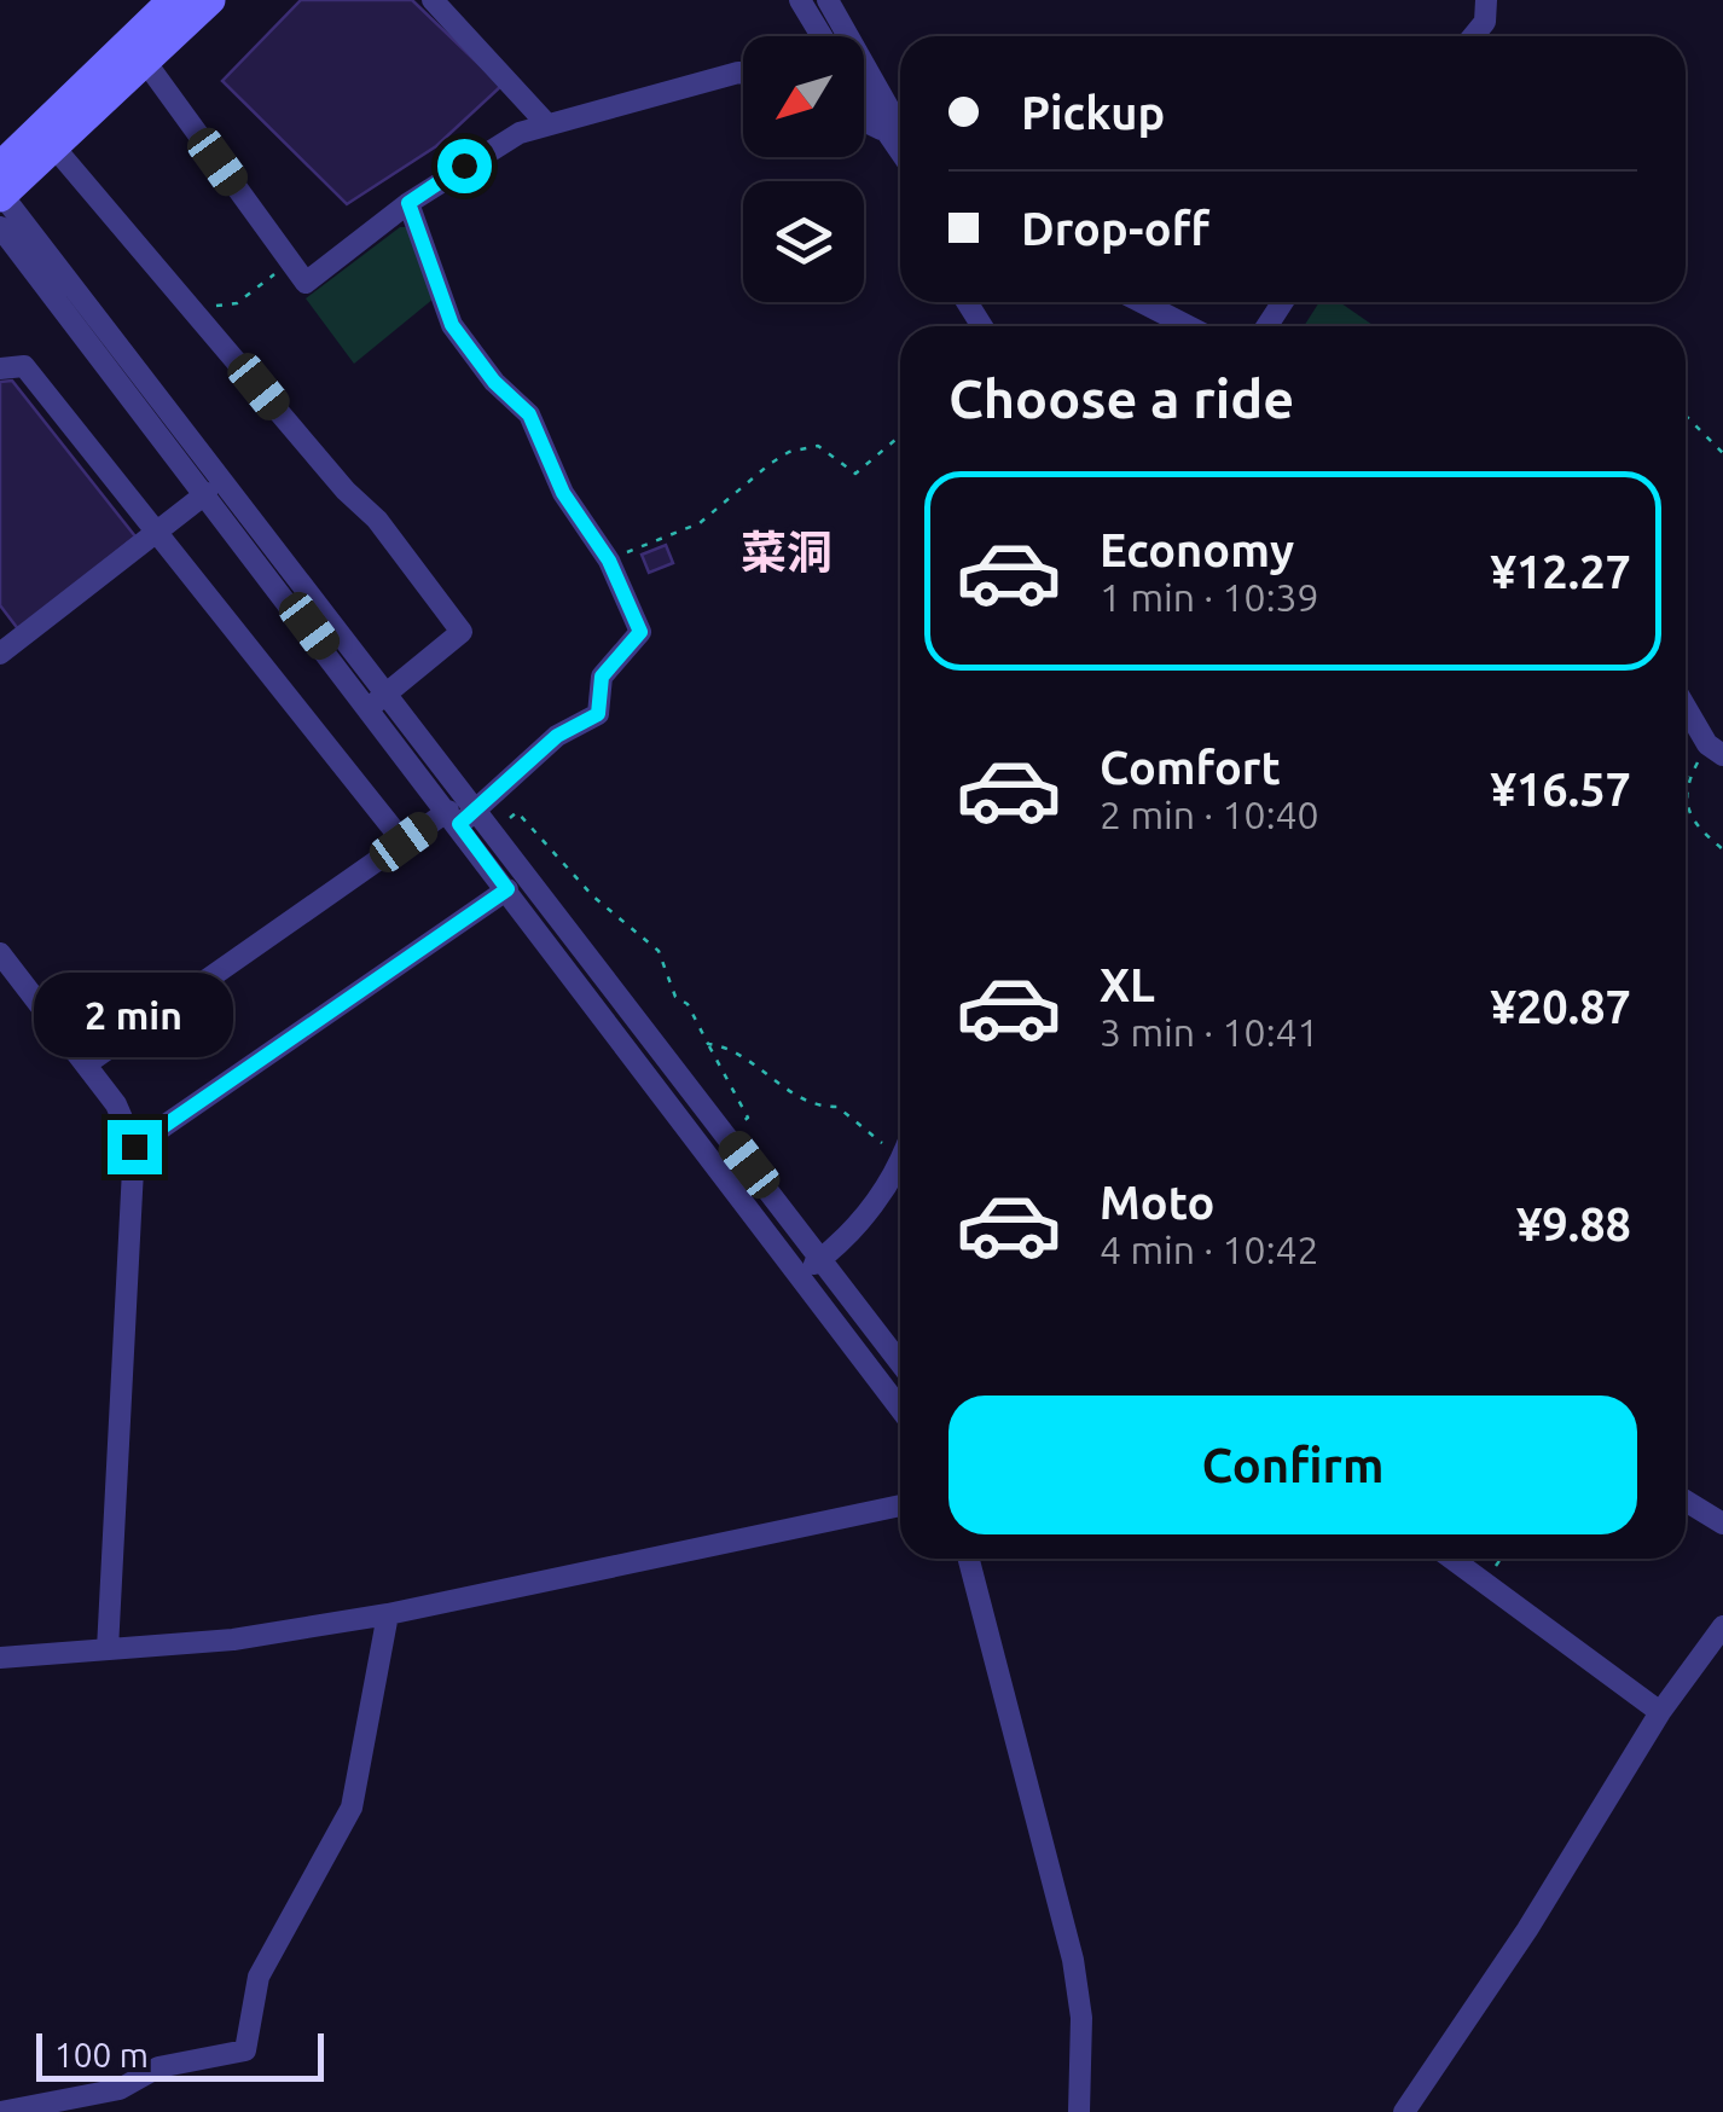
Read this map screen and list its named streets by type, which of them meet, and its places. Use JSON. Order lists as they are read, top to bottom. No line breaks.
{"districts":["菜洞"],"scale_bar":"100 m","north":"bottom left","page":{"banner":["Pickup","Drop-off"],"heading":"Choose a ride","list":[{"name":"Economy","note":"1 min · 10:39","value":"¥12.27"},{"name":"Comfort","note":"2 min · 10:40","value":"¥16.57"},{"name":"XL","note":"3 min · 10:41","value":"¥20.87"},{"name":"Moto","note":"4 min · 10:42","value":"¥9.88"}],"bubble":"2 min","buttons":"Confirm","scale":"100 m"}}
